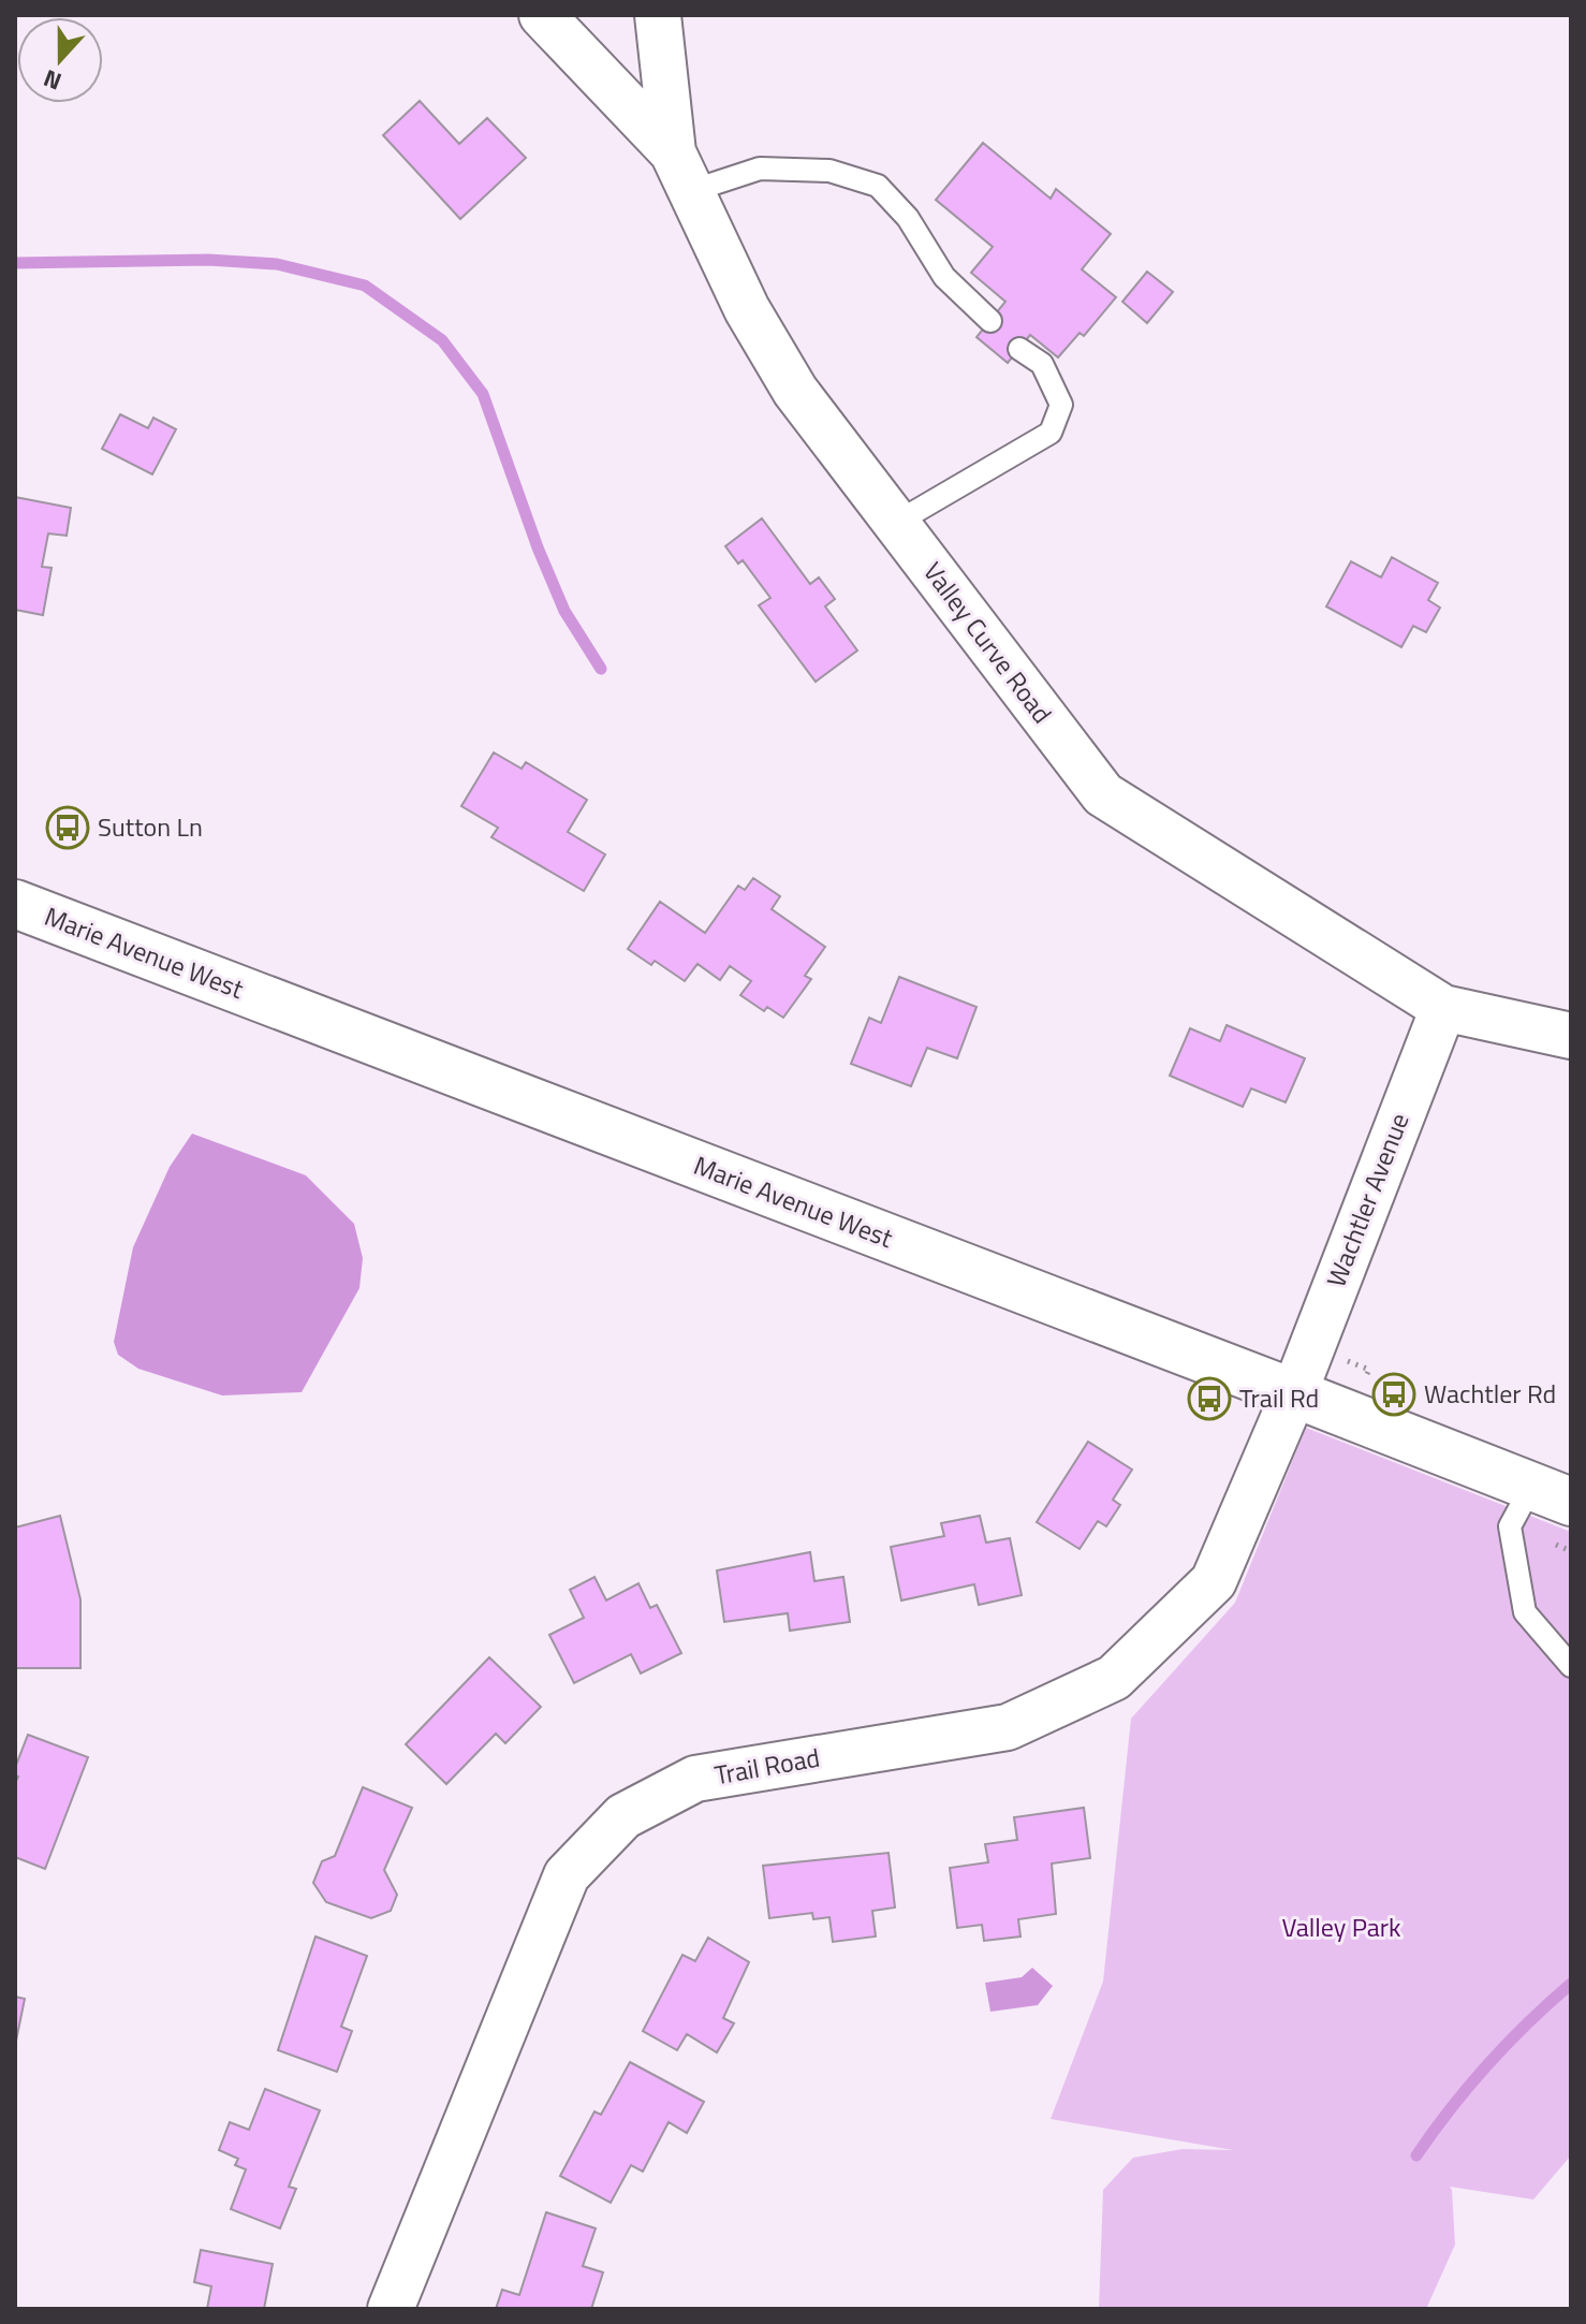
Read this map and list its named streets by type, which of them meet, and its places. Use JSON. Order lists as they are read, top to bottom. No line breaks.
{"streets":{"street":["Valley Curve Road","Marie Avenue West","Wachtler Avenue","Trail Road"]},"crossings":[["Valley Curve Road","Wachtler Avenue"],["Marie Avenue West","Wachtler Avenue"],["Marie Avenue West","Trail Road"],["Wachtler Avenue","Trail Road"]],"parks":["Valley Park"],"places":{"bus stop":["Sutton Ln","Wachtler Rd","Trail Rd"]},"north":"bottom"}
